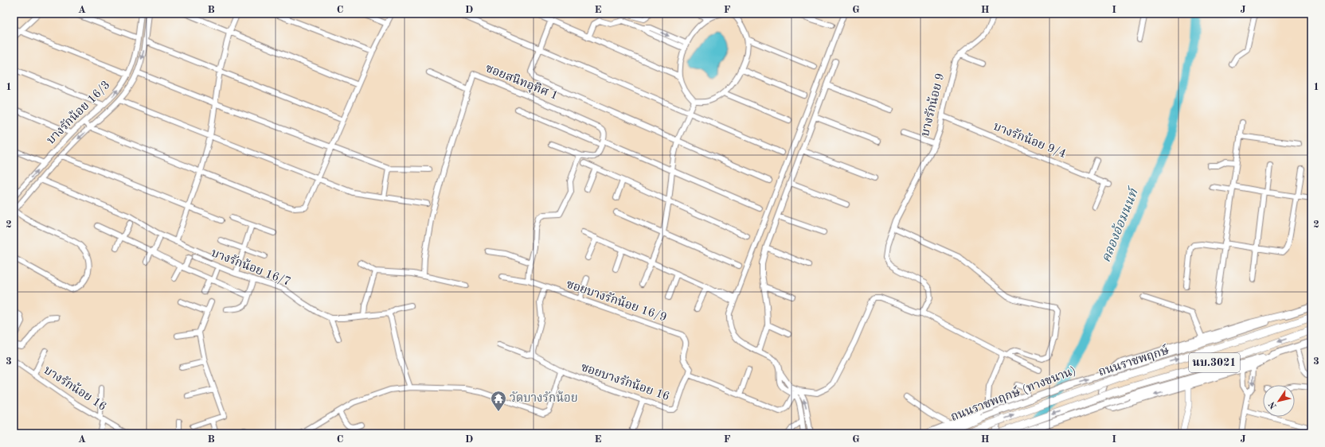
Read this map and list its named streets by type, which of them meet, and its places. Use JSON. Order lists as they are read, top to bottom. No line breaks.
{"streets":{"main road":["ถนนราชพฤกษ์","นบ.3021","ถนนราชพฤกษ์ (ทางขนาน)"],"street":["ซอยสนิทอุทิศ 1","บางรักน้อย 9","บางรักน้อย 16/3","บางรักน้อย 9/4","บางรักน้อย 16/7","ซอยบางรักน้อย 16/9","ซอยบางรักน้อย 16","บางรักน้อย 16"]},"crossings":[["บางรักน้อย 9","บางรักน้อย 9/4"],["ซอยบางรักน้อย 16/9","ซอยบางรักน้อย 16"]],"water":["คลองอ้อมนนท์"],"places":{"temple":["วัดบางรักน้อย"]},"north":"bottom left","grid":{"columns":["A","B","C","D","E","F","G","H","I","J"],"rows":["1","2","3"]}}
